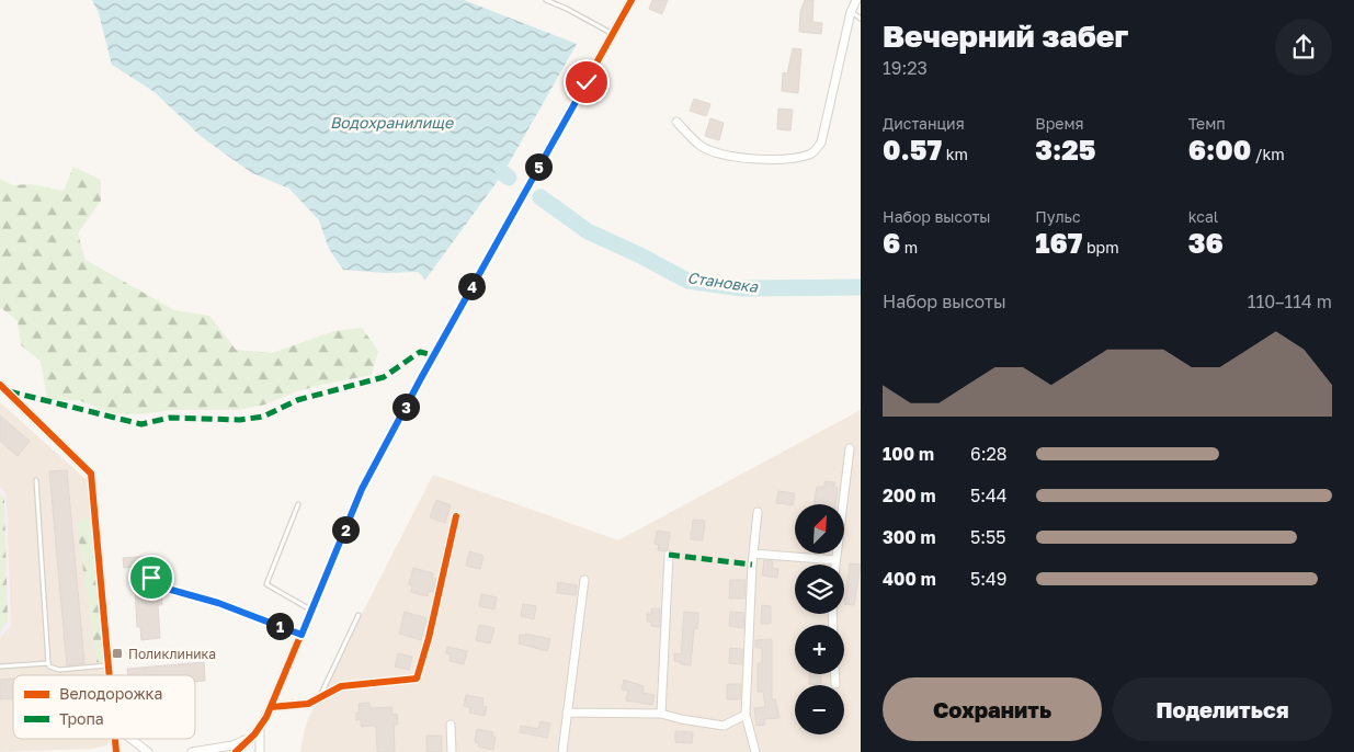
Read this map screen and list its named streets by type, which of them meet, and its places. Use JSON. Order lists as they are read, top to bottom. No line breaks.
{"water":["Водохранилище","Становка"],"places":{"transit":["Поликлиника"]},"legend":["Велодорожка","Тропа"],"north":"top right","page":{"heading":["Вечерний забег","19:23"],"stats":[["Дистанция","0.57 km"],["Время","3:25"],["Темп","6:00 /km"],["Набор высоты","6 m"],["Пульс","167 bpm"],["kcal","36"]],"pins":["5","4","3","2","1"],"chart":["Набор высоты","110–114 m"],"list":[{"name":"100 m","note":"6:28"},{"name":"200 m","note":"5:44"},{"name":"300 m","note":"5:55"},{"name":"400 m","note":"5:49"}],"map_buttons":["+","−"],"buttons":["Сохранить","Поделиться"]}}
